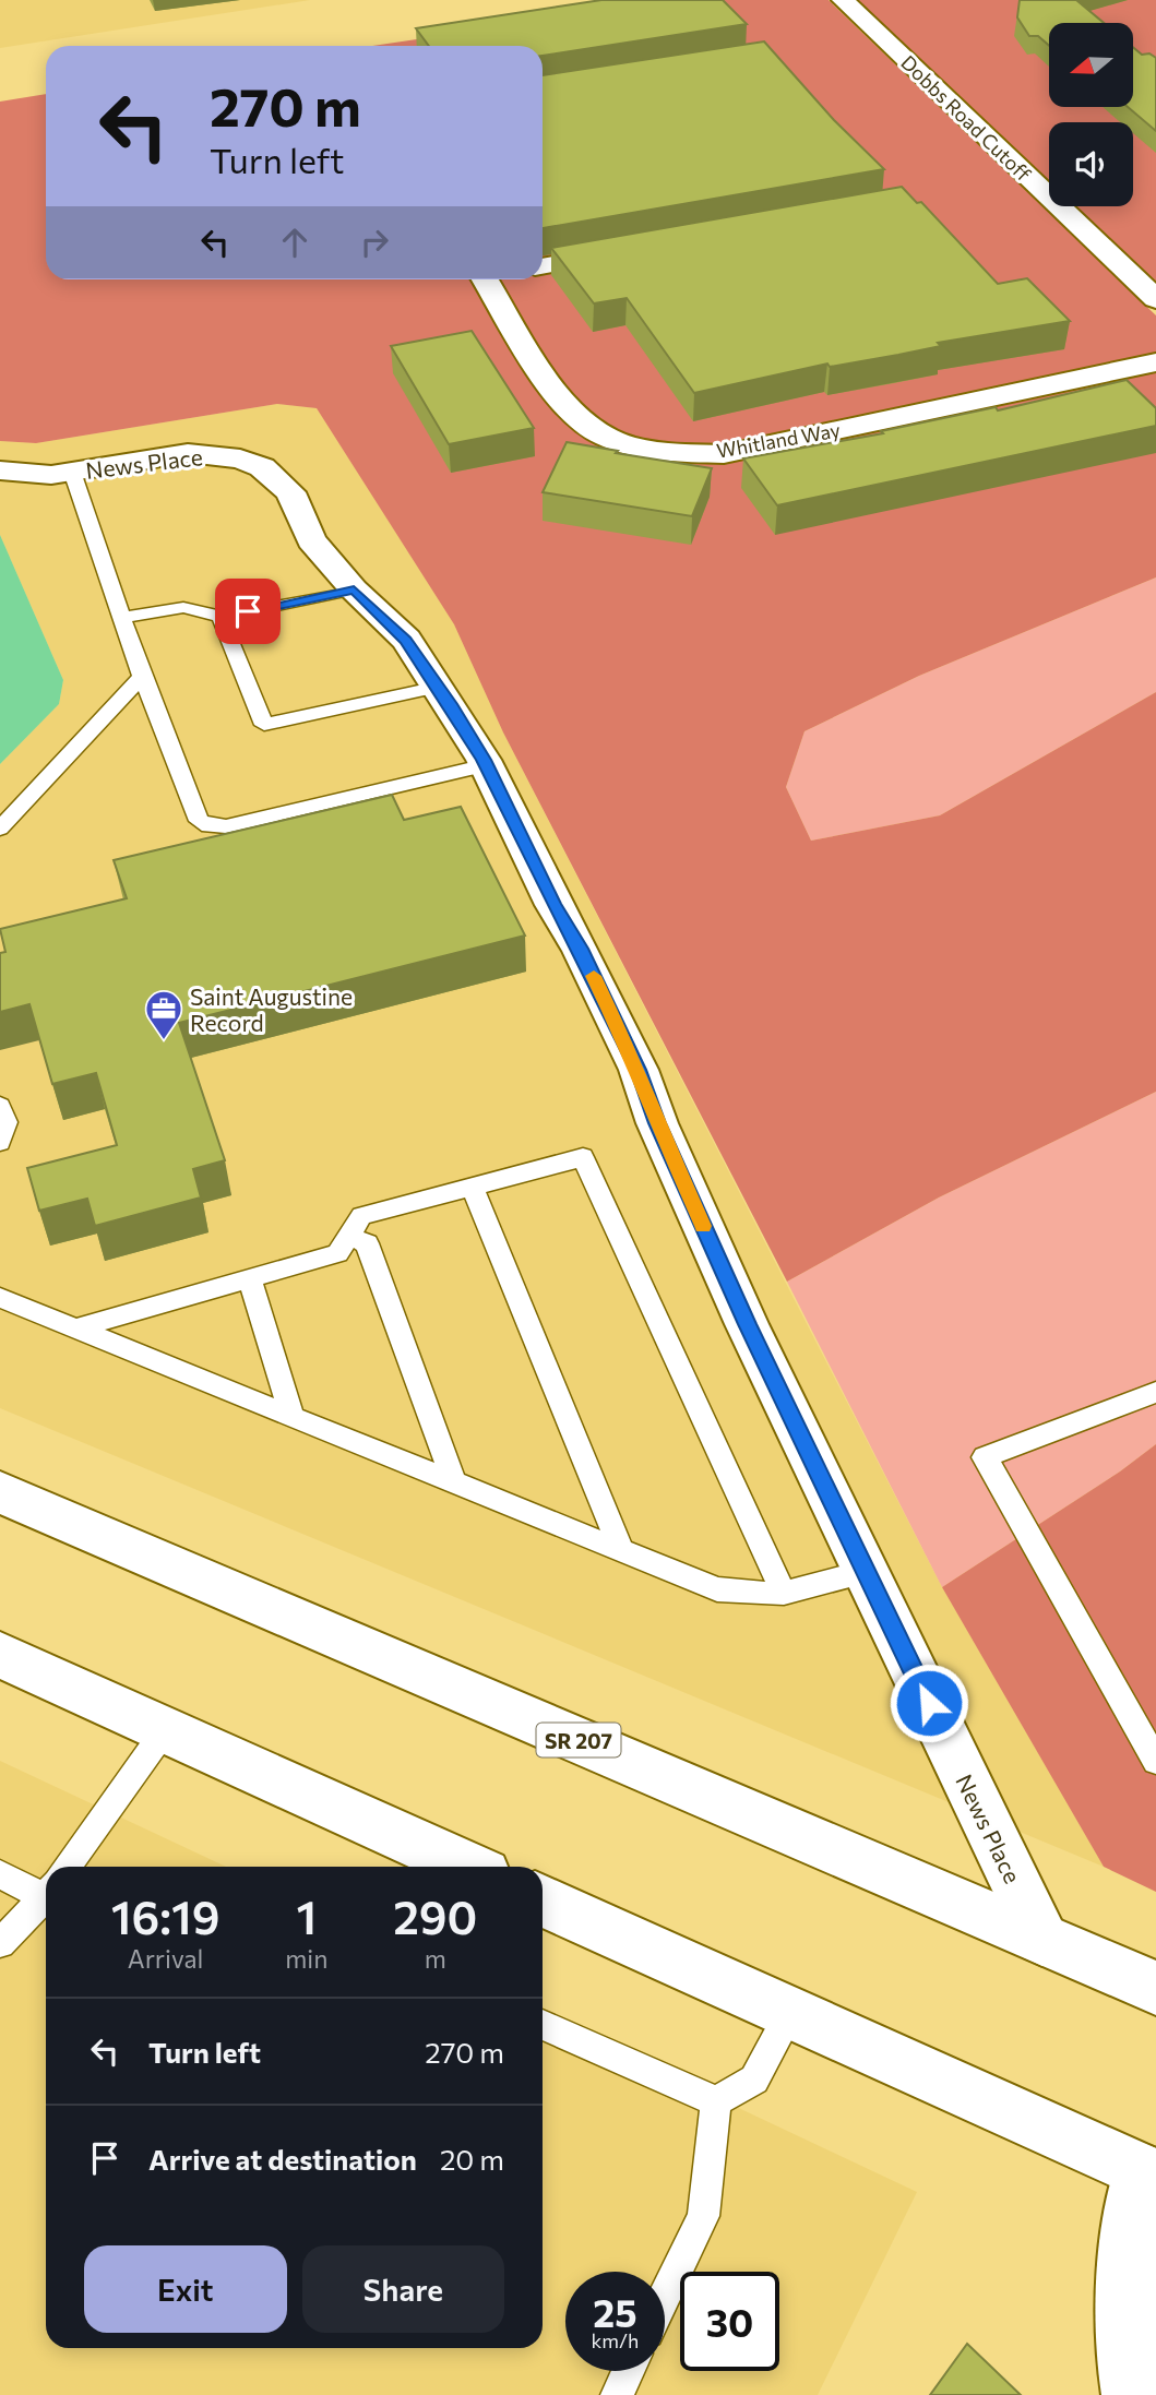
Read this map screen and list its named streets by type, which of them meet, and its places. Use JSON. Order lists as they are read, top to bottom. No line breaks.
{"streets":{"main road":["Dobbs Road Cutoff","Whitland Way","News Place","SR 207"]},"crossings":[["News Place","SR 207"]],"places":{"office":["Saint Augustine Record"]},"north":"left","page":{"turn":["270 m","Turn left"],"eta":["16:19","Arrival","1","min","290","m"],"list":[{"name":"Turn left","value":"270 m"},{"name":"Arrive at destination","value":"20 m"}],"buttons":["Exit","Share"],"speed":"25 km/h","limit":"30"}}
